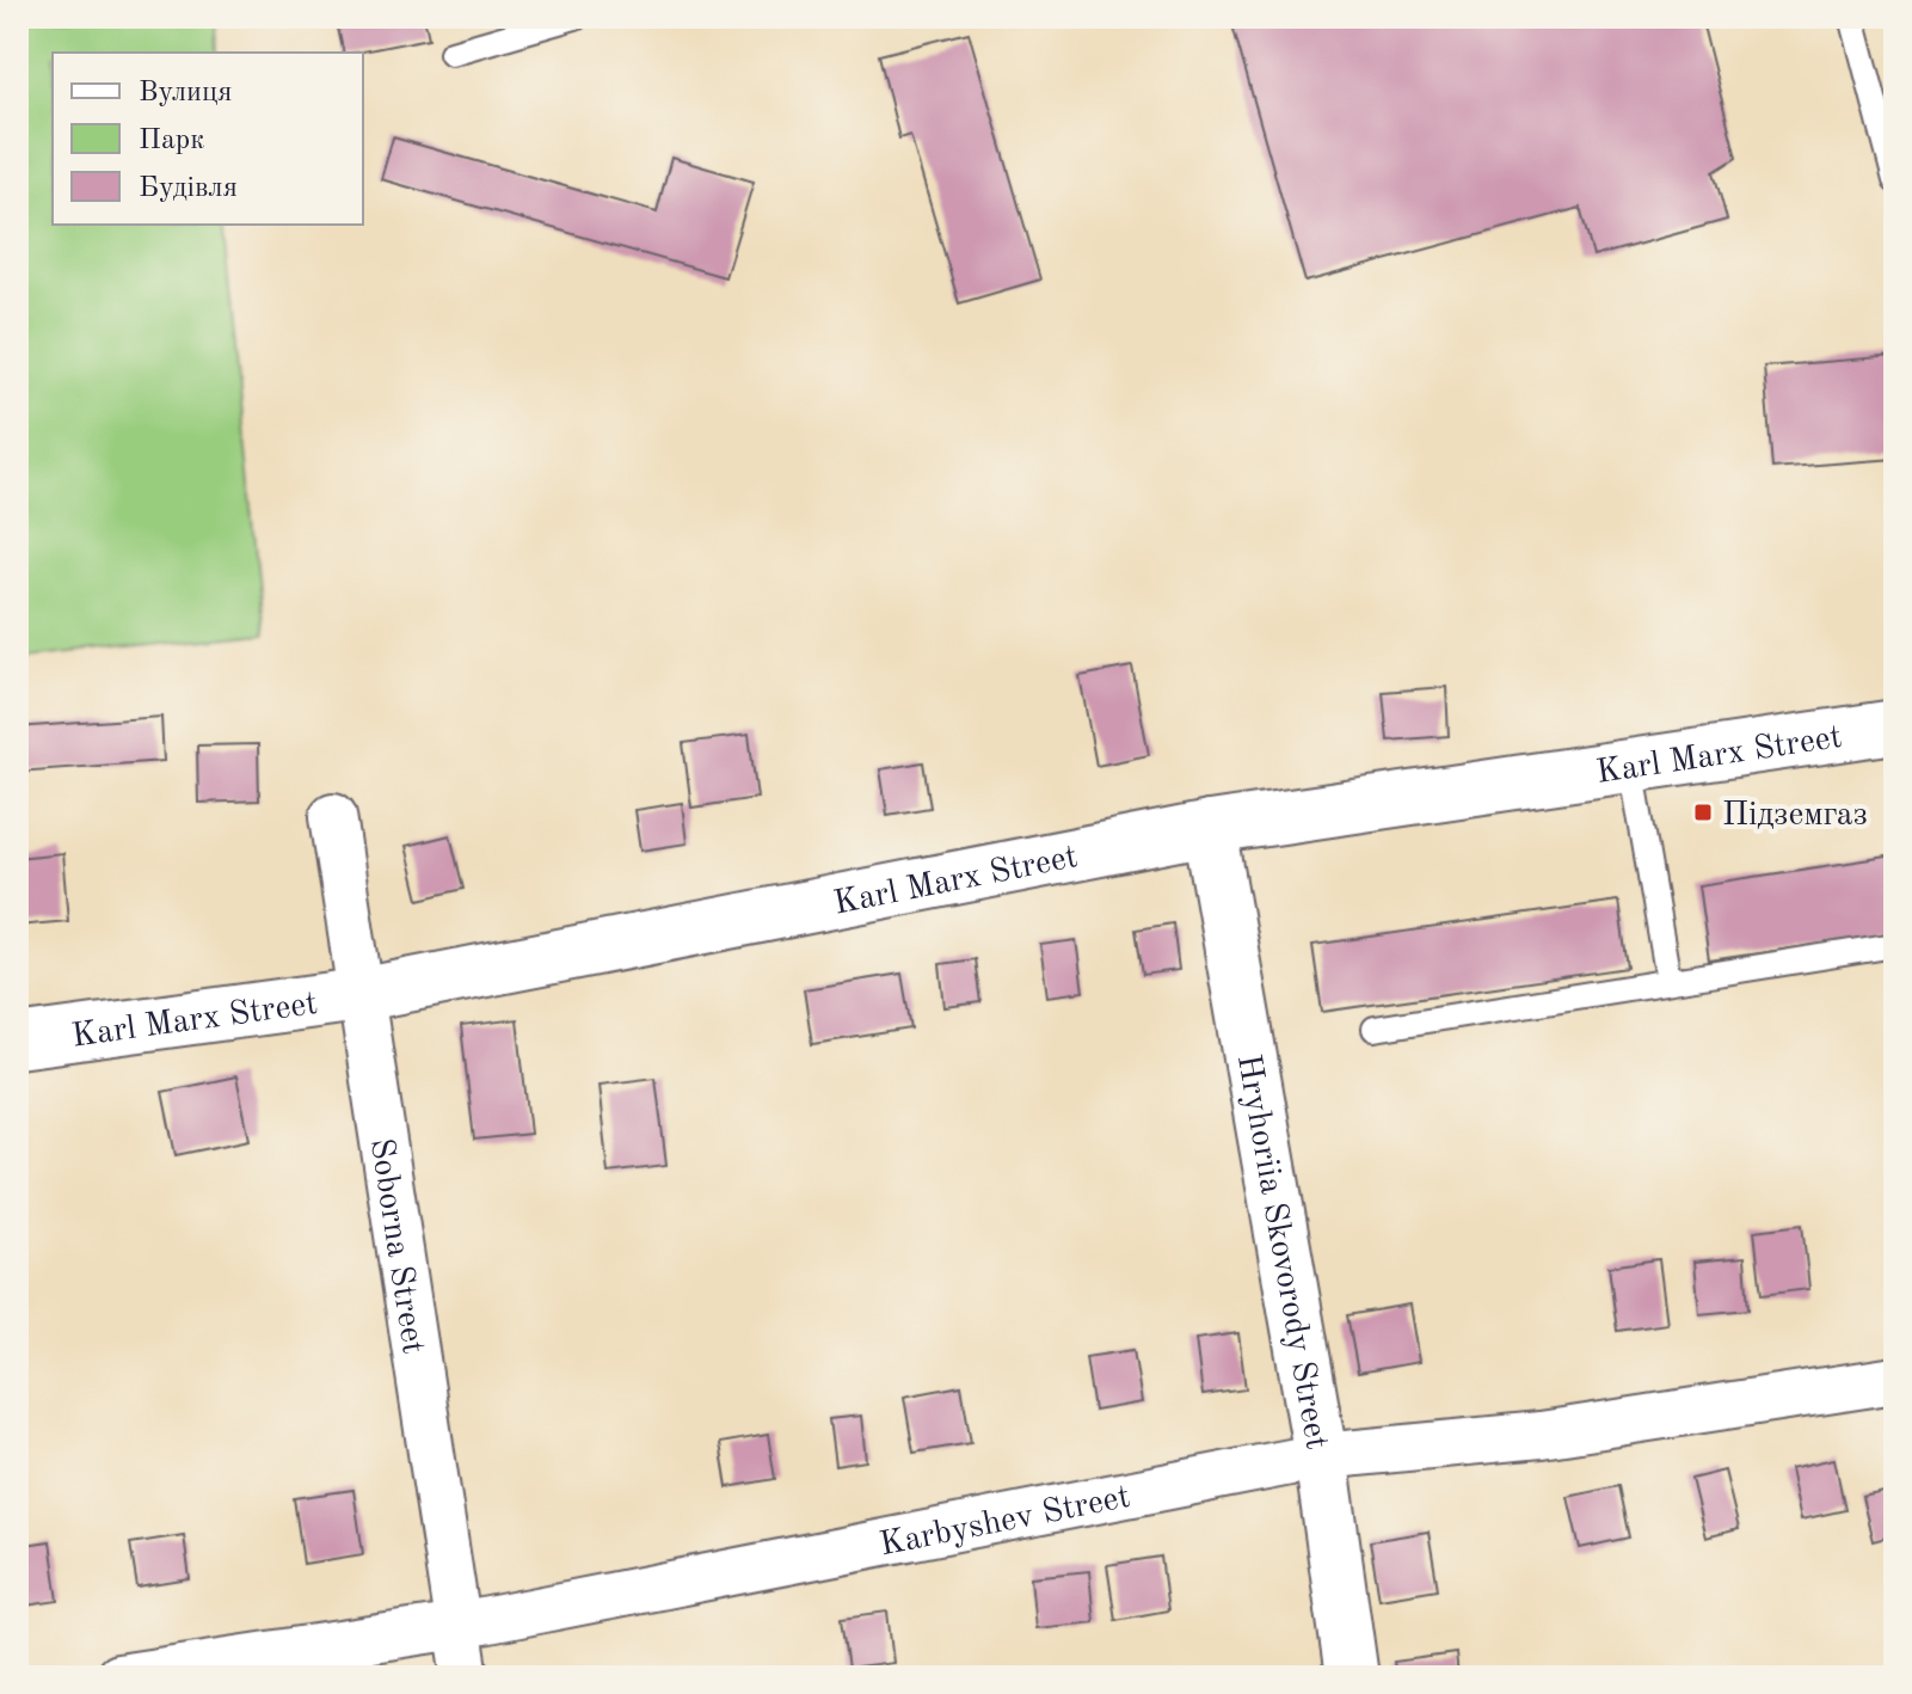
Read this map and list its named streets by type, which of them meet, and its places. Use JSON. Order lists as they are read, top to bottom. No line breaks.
{"streets":{"street":["Karl Marx Street","Soborna Street","Hryhoriia Skovorody Street","Karbyshev Street"]},"crossings":[["Karl Marx Street","Soborna Street"],["Karl Marx Street","Hryhoriia Skovorody Street"],["Soborna Street","Karbyshev Street"],["Hryhoriia Skovorody Street","Karbyshev Street"]],"places":{"transit":["Підземгаз"]},"legend":["Вулиця","Парк","Будівля"]}
